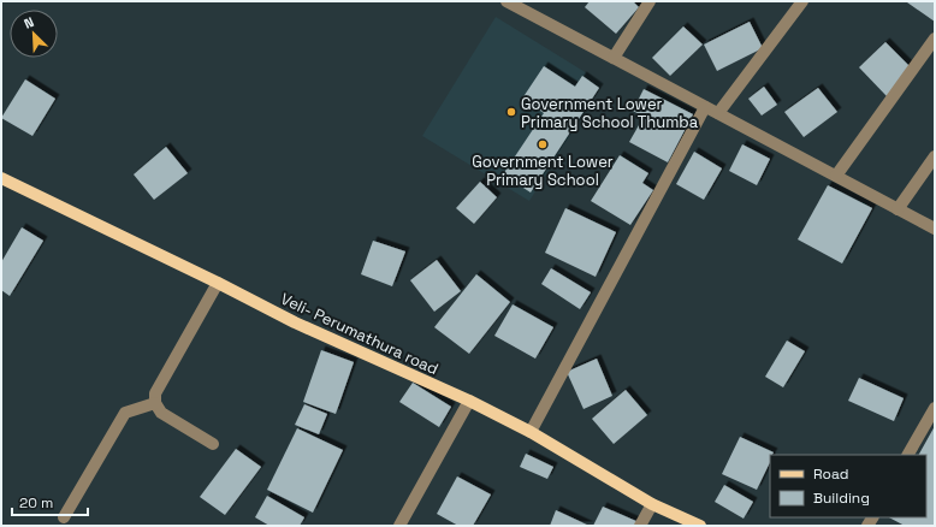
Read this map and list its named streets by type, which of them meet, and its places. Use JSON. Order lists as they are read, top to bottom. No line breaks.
{"streets":{"main road":["Veli- Perumathura road"]},"places":["Government Lower Primary School Thumba","Government Lower Primary School"],"legend":["Road","Building"],"scale_bar":"20 m","north":"top left"}
